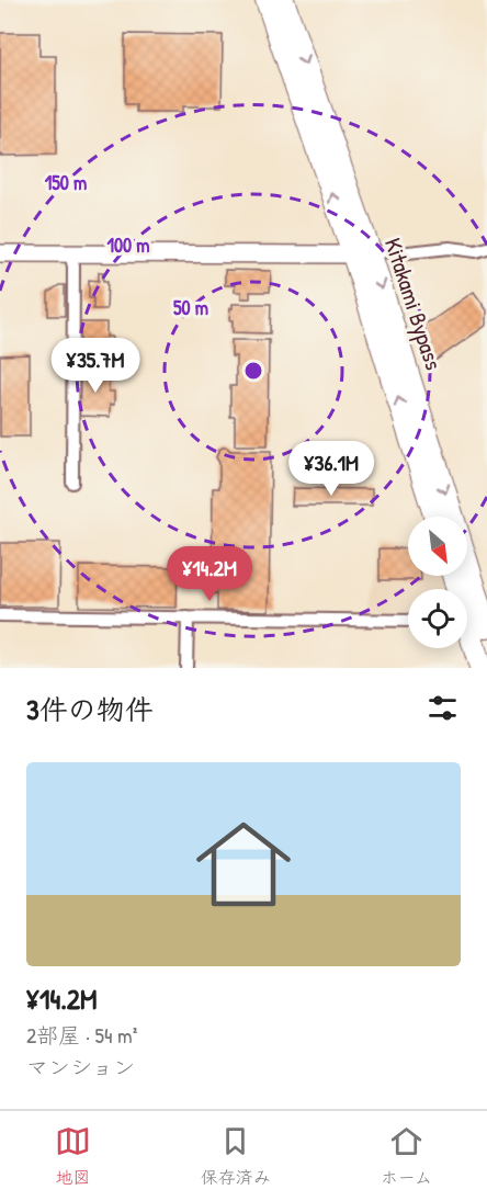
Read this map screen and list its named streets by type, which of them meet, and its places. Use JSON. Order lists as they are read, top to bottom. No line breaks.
{"streets":{"highway":["Kitakami Bypass"]},"north":"bottom right","page":{"price":["¥35.7M","¥36.1M","¥14.2M"],"heading":"3件の物件","list":[{"name":"¥14.2M","note":"2部屋 · 54 m² · マンション"}],"tabs":["地図","保存済み","ホーム"]},"rings":["150 m","100 m","50 m"]}
